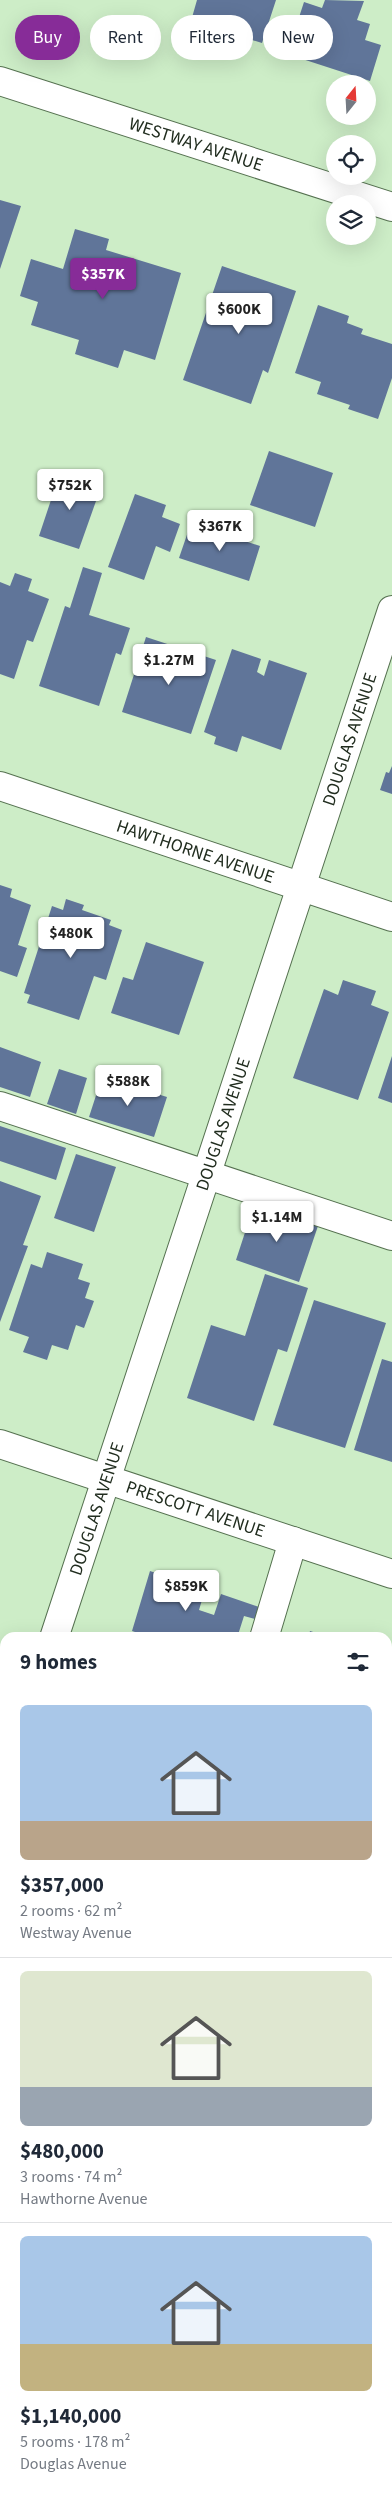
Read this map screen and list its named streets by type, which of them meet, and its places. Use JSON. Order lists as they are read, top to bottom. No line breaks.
{"streets":{"street":["WESTWAY AVENUE","DOUGLAS AVENUE","HAWTHORNE AVENUE","PRESCOTT AVENUE"]},"crossings":[["DOUGLAS AVENUE","HAWTHORNE AVENUE"],["DOUGLAS AVENUE","PRESCOTT AVENUE"]],"north":"top","page":{"chip":["Buy","Rent","Filters","New"],"price":["$357K","$600K","$752K","$367K","$1.27M","$480K","$588K","$1.14M","$859K"],"heading":"9 homes","list":[{"name":"$357,000","note":"2 rooms · 62 m² · Westway Avenue"},{"name":"$480,000","note":"3 rooms · 74 m² · Hawthorne Avenue"},{"name":"$1,140,000","note":"5 rooms · 178 m² · Douglas Avenue"}]}}
